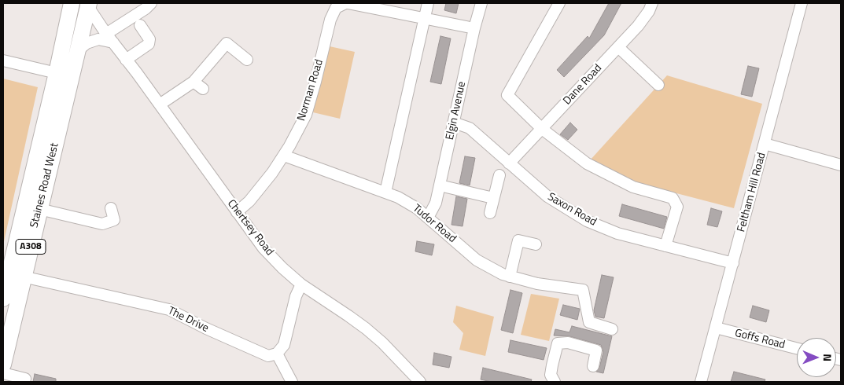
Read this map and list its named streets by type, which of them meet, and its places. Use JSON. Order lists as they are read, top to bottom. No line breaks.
{"streets":{"highway":["Staines Road West","A308"],"street":["Dane Road","Norman Road","Elgin Avenue","Feltham Hill Road","Saxon Road","Tudor Road","Chertsey Road","The Drive","Goffs Road"]},"crossings":[["Dane Road","Saxon Road"],["Norman Road","Elgin Avenue"],["Norman Road","Tudor Road"],["Norman Road","Chertsey Road"],["Elgin Avenue","Saxon Road"],["Elgin Avenue","Tudor Road"],["Staines Road West","Chertsey Road"],["Staines Road West","The Drive"],["Feltham Hill Road","Saxon Road"],["Feltham Hill Road","Goffs Road"]],"north":"right"}
